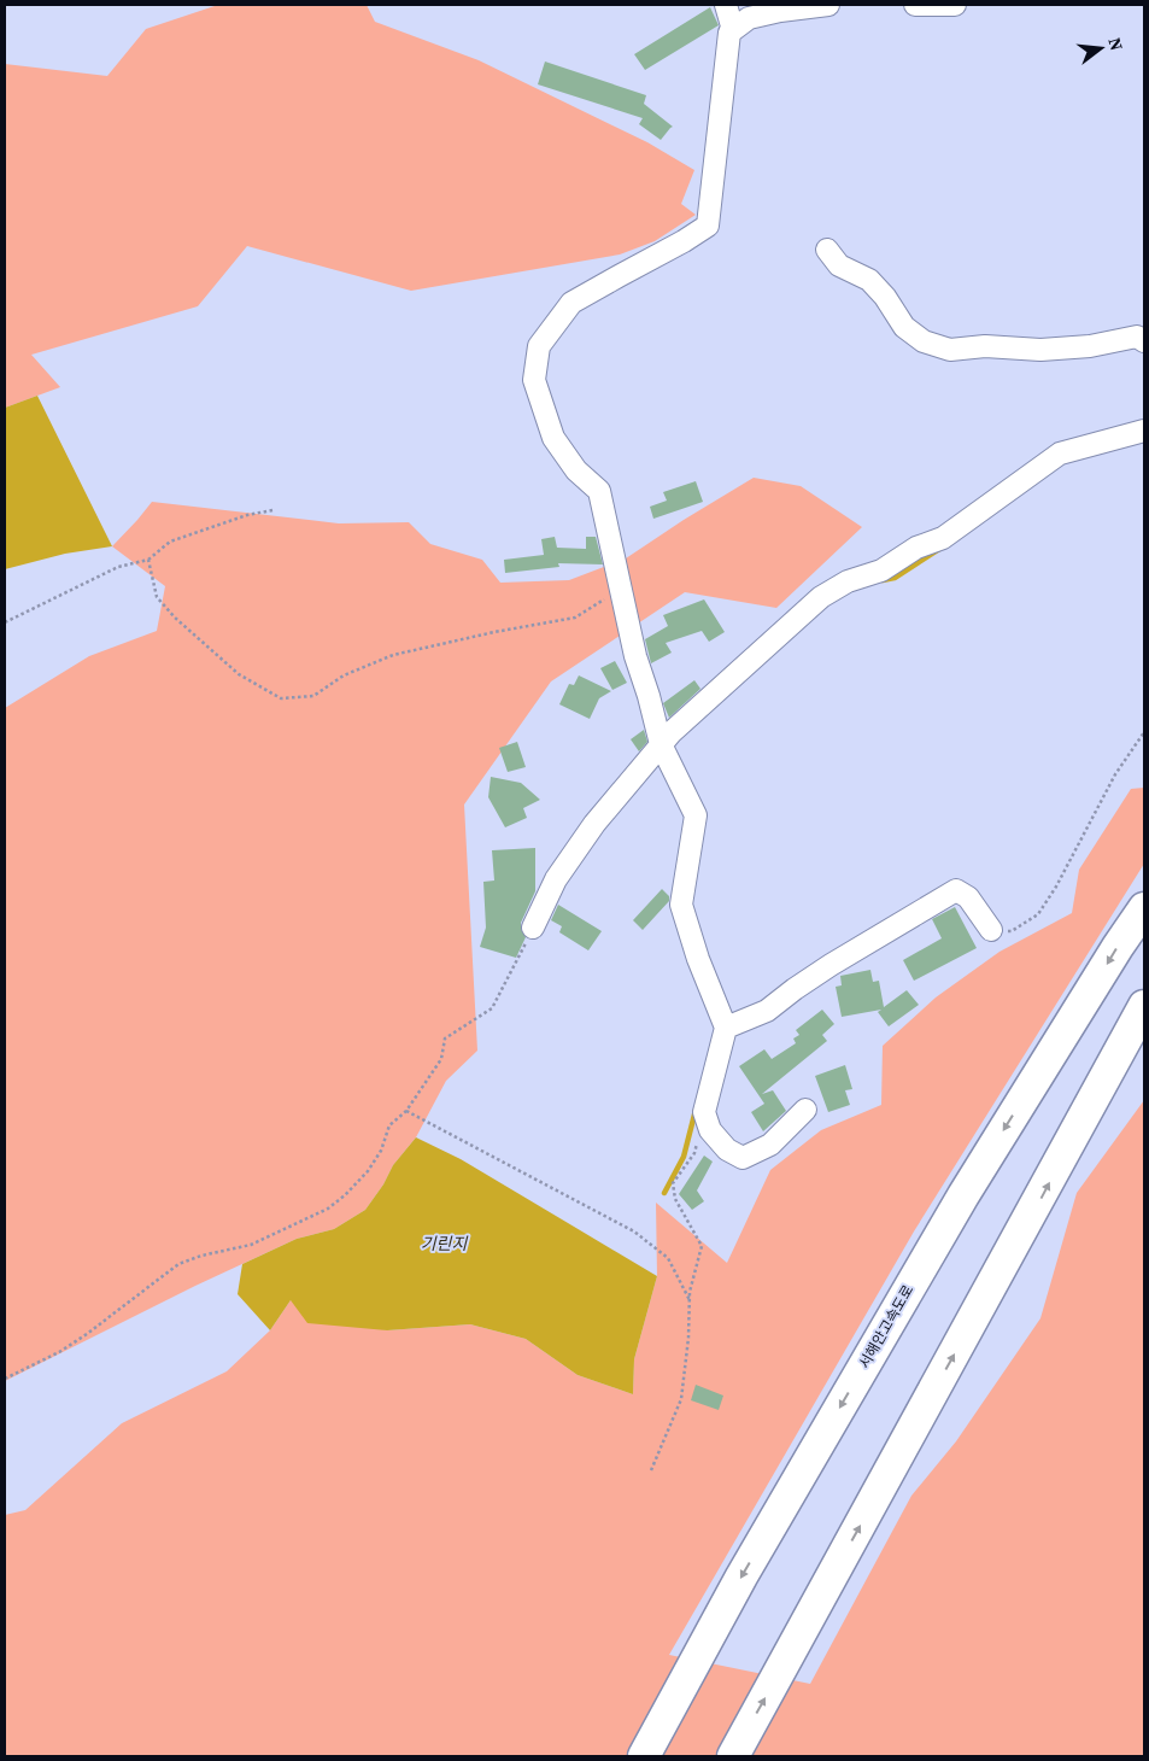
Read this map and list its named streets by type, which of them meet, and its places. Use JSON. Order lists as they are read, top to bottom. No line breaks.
{"streets":{"highway":["서해안고속도로"]},"water":["기린지"],"north":"right"}
